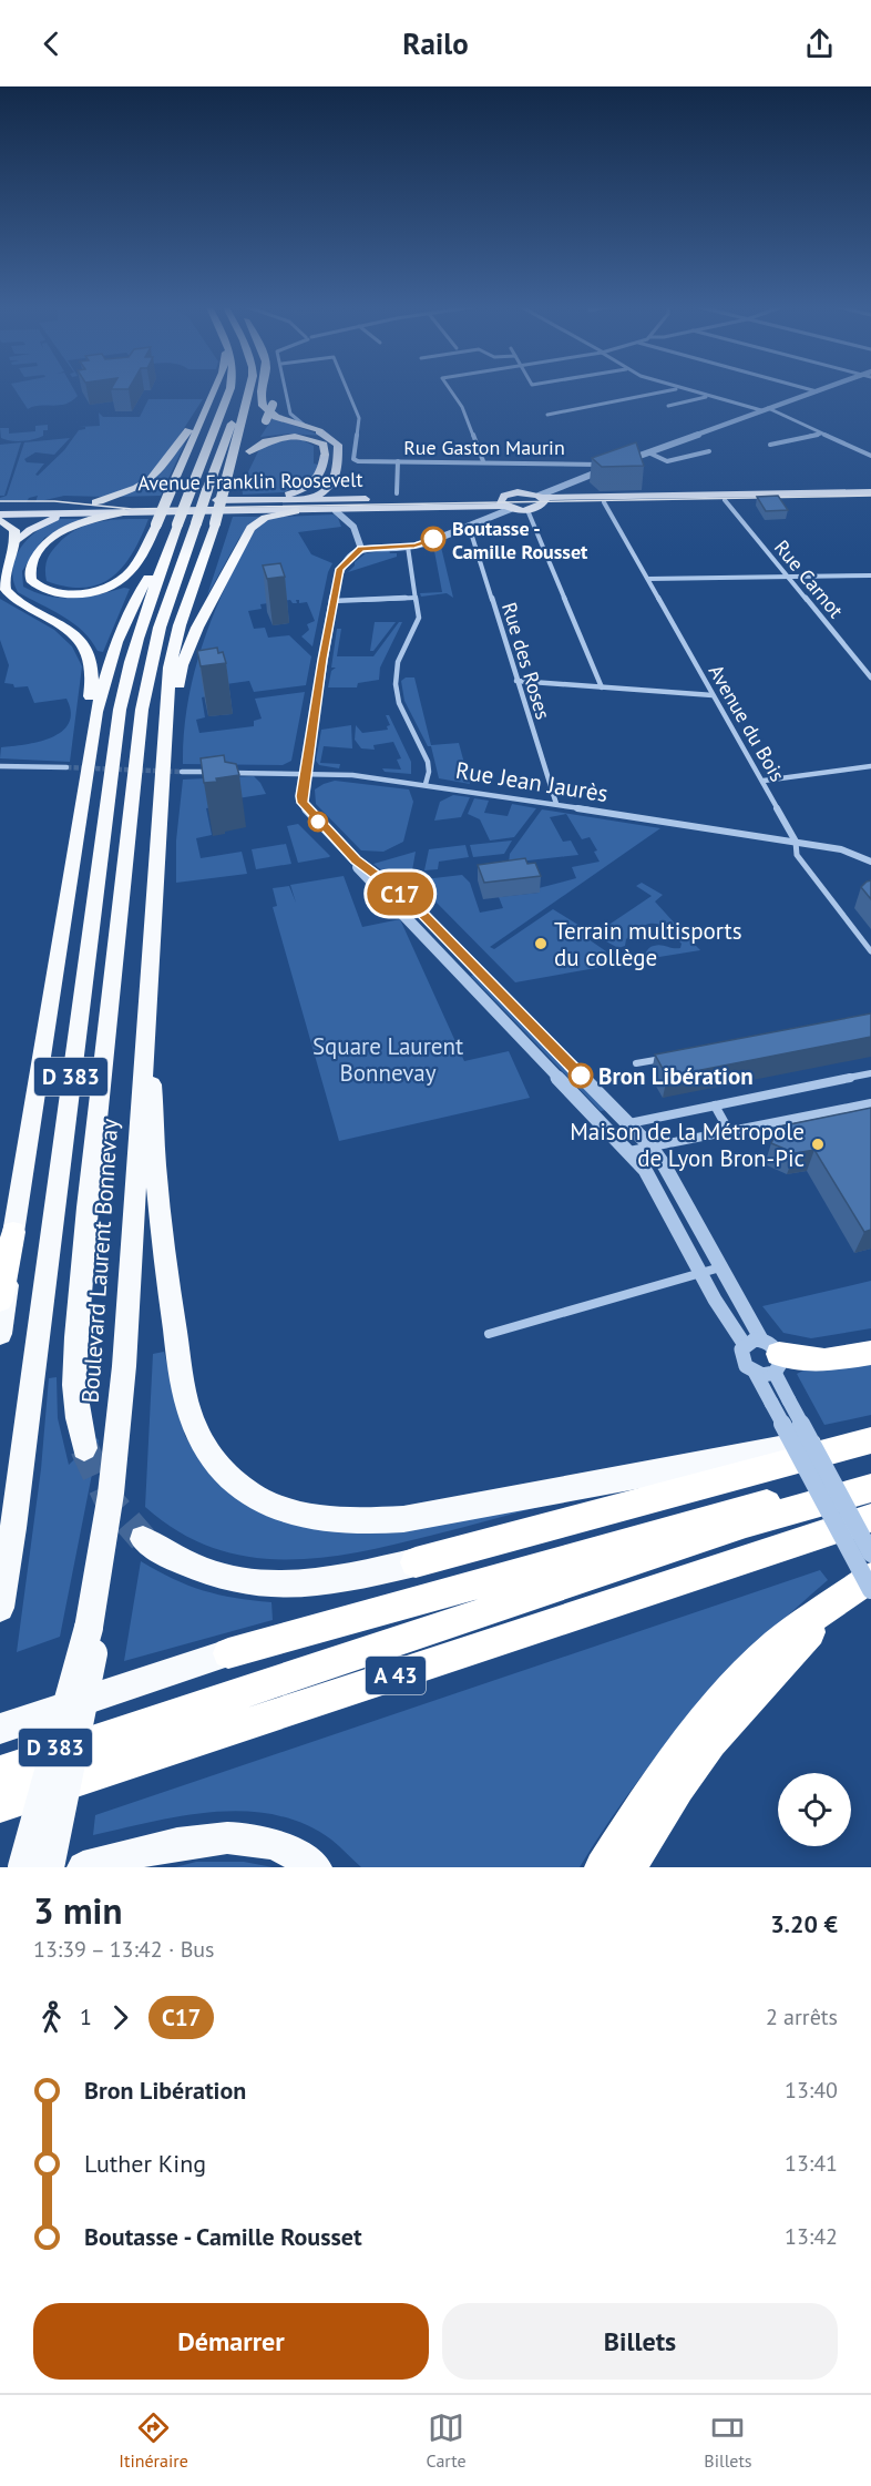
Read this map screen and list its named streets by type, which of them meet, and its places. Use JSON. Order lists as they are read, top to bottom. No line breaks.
{"streets":{"highway":["D 383","Boulevard Laurent Bonnevay","A 43"],"main road":["Avenue Franklin Roosevelt"],"street":["Rue Gaston Maurin","Rue Carnot","Rue des Roses","Avenue du Bois","Rue Jean Jaurès"]},"crossings":[["Avenue Franklin Roosevelt","Rue Carnot"],["Avenue Franklin Roosevelt","Avenue du Bois"],["Rue des Roses","Rue Jean Jaurès"],["Avenue du Bois","Rue Jean Jaurès"],["D 383","Boulevard Laurent Bonnevay"]],"parks":["Square Laurent Bonnevay"],"places":["Boutasse - Camille Rousset","Terrain multisports du collège","Bron Libération","Maison de la Métropole de Lyon Bron-Pic"],"lines":["bus line C17"],"page":{"header":"Railo","on_map":"C17","heading":["3 min","13:39 – 13:42 · Bus","3.20 €"],"legs":["1","C17","2 arrêts"],"list":[{"name":"Bron Libération","value":"13:40"},{"name":"Luther King","value":"13:41"},{"name":"Boutasse - Camille Rousset","value":"13:42"}],"buttons":["Démarrer","Billets"],"tabs":["Itinéraire","Carte","Billets"]}}
